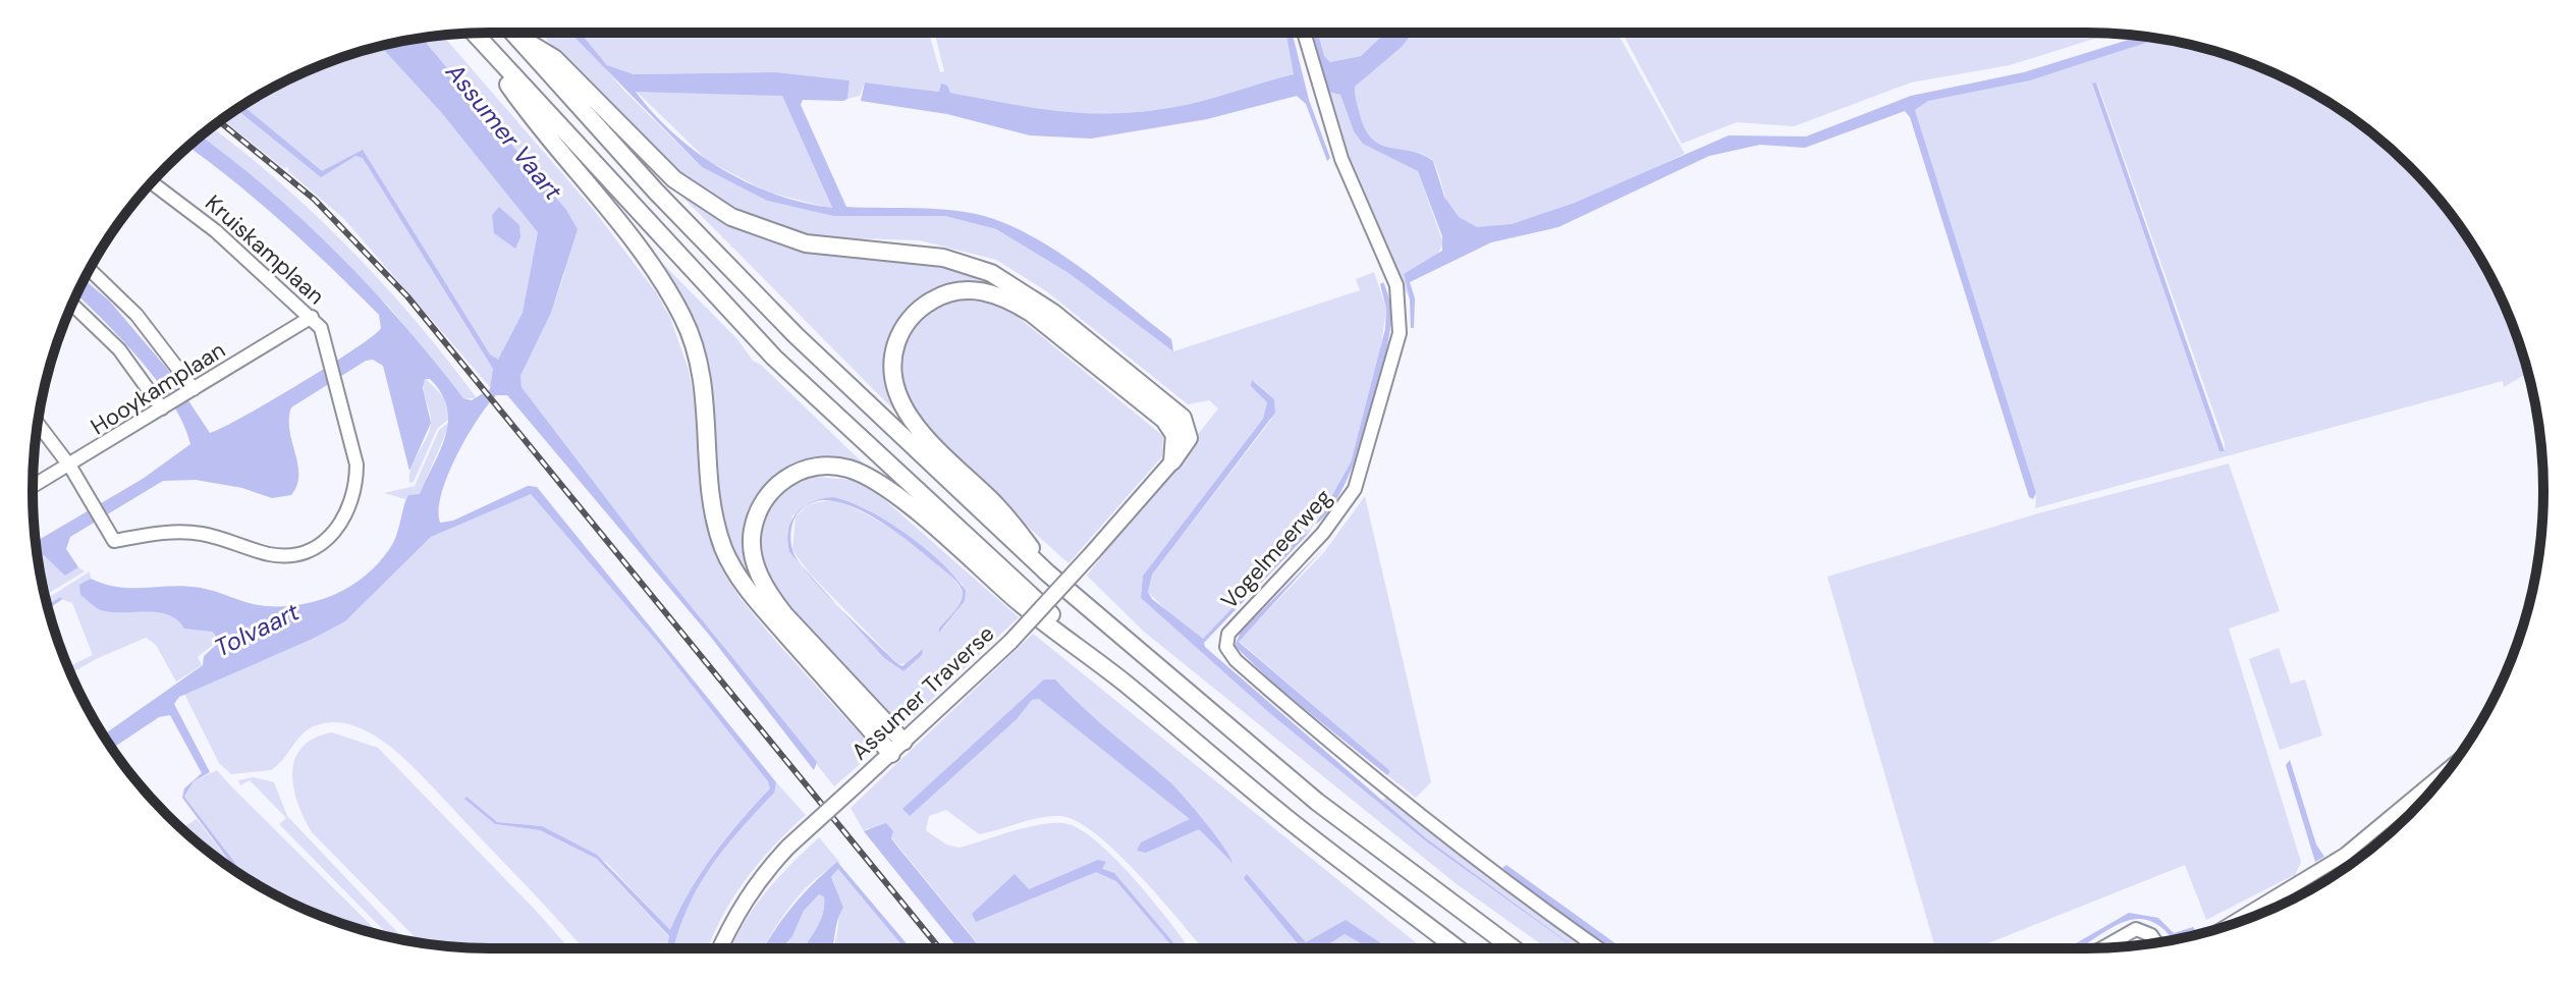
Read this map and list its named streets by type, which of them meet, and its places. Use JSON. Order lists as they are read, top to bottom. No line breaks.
{"streets":{"main road":["Assumer Traverse"],"street":["Kruiskamplaan","Hooykamplaan","Vogelmeerweg"]},"crossings":[["Kruiskamplaan","Hooykamplaan"]],"water":["Assumer Vaart","Tolvaart"]}
